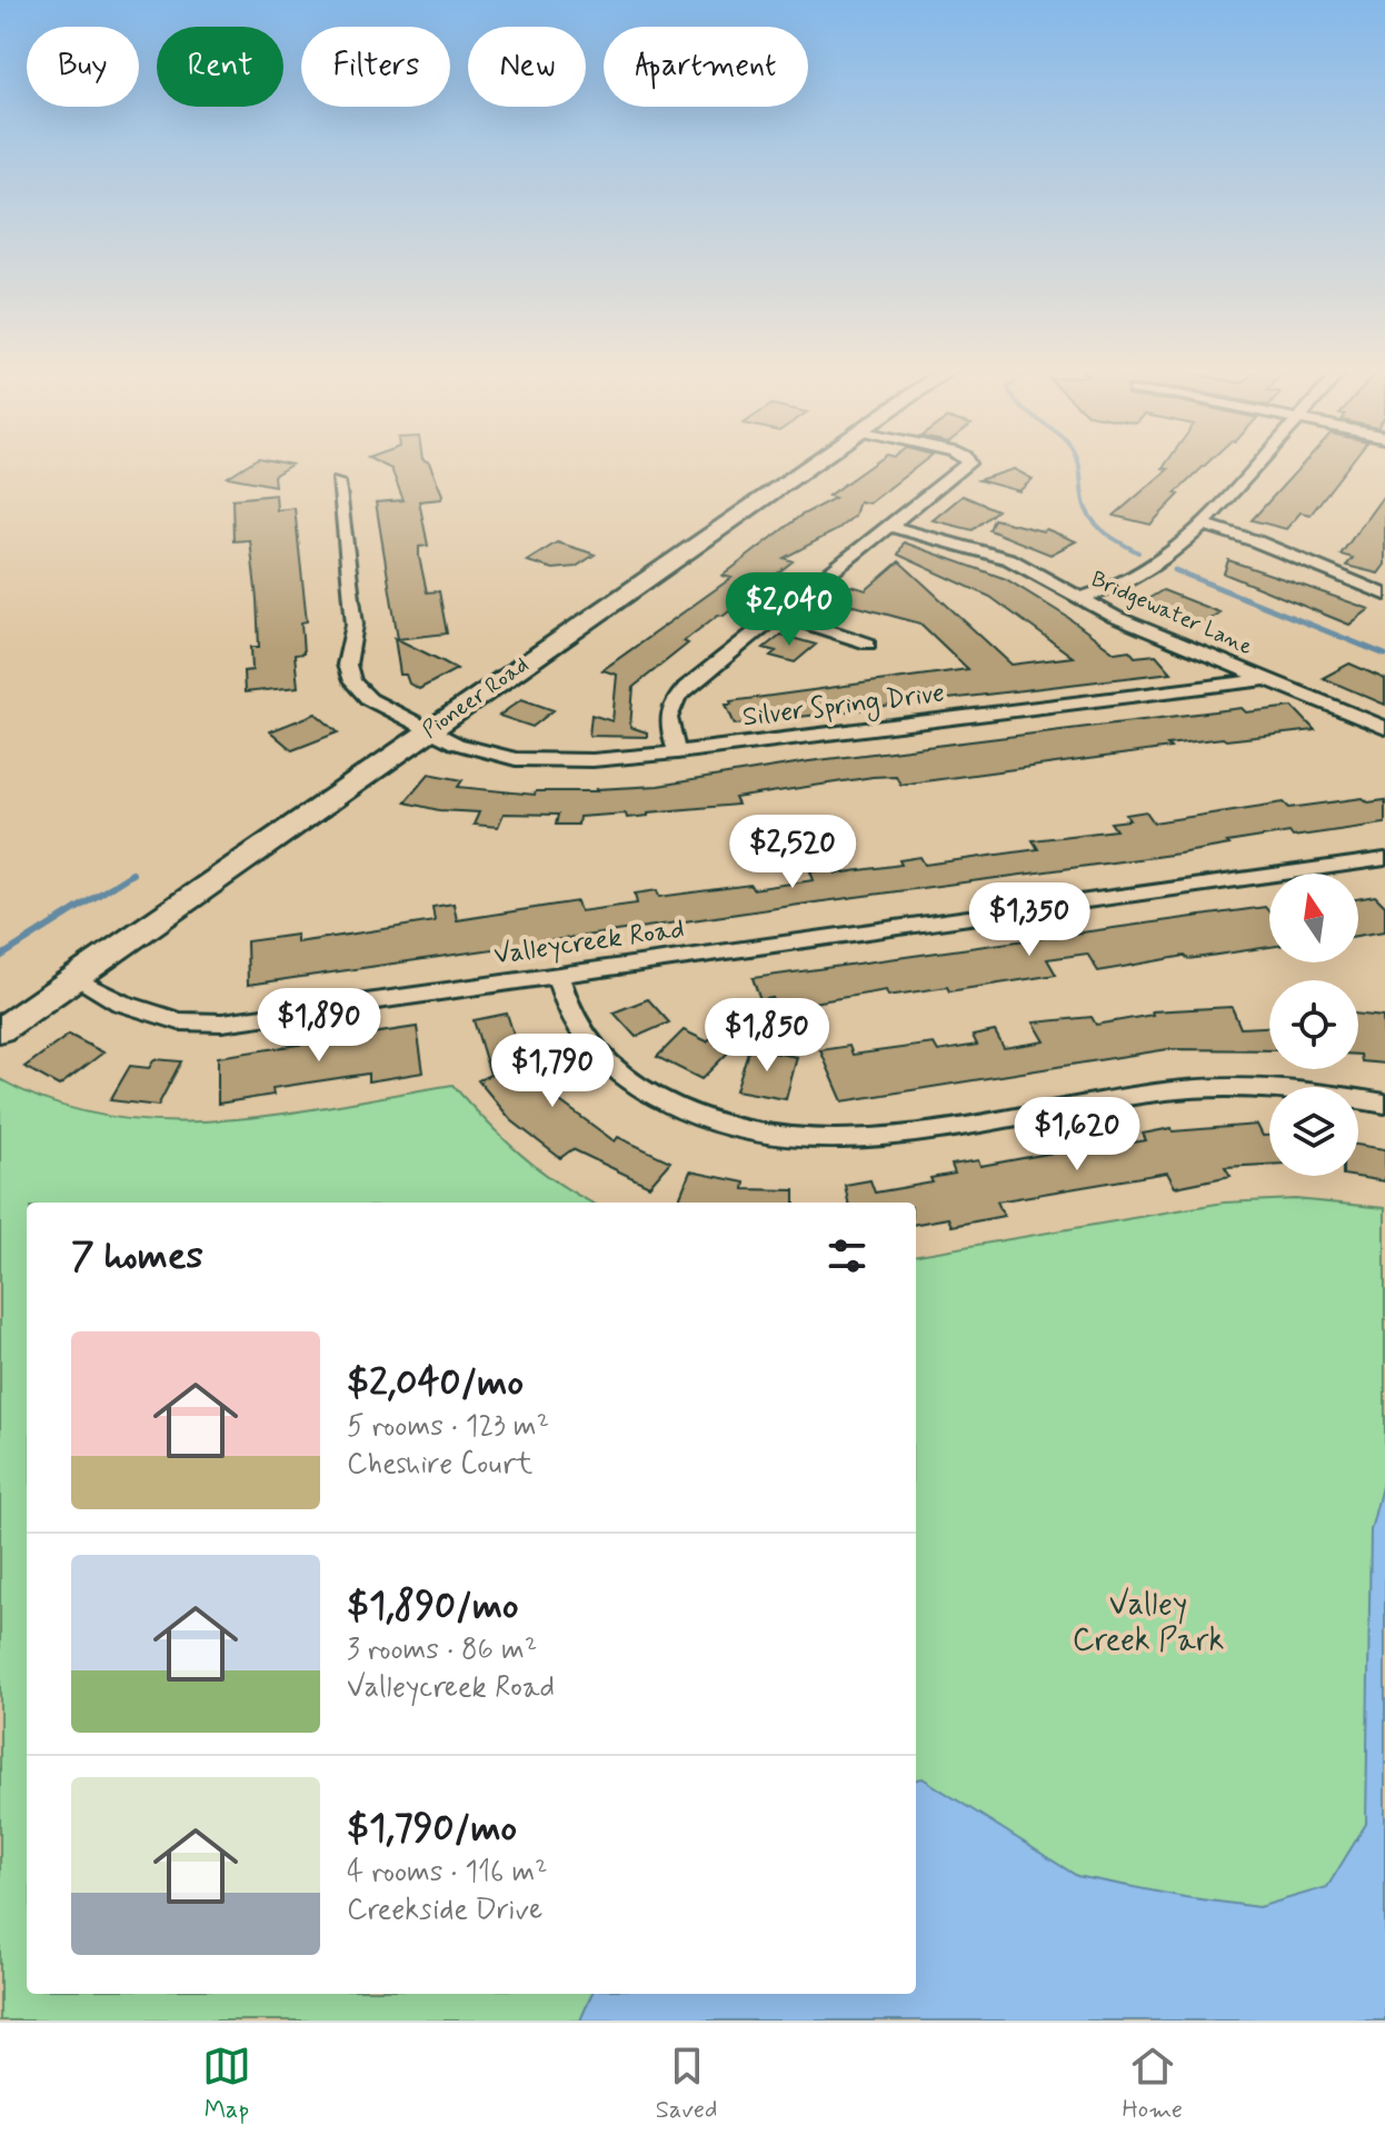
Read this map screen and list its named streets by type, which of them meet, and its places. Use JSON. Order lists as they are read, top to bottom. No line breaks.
{"streets":{"main road":["Pioneer Road"],"street":["Bridgewater Lane","Silver Spring Drive","Valleycreek Road"]},"crossings":[["Bridgewater Lane","Silver Spring Drive"],["Pioneer Road","Silver Spring Drive"],["Pioneer Road","Valleycreek Road"]],"parks":["Valley Creek Park"],"north":"top","page":{"chip":["Buy","Rent","Filters","New","Apartment"],"price":["$2,040","$2,520","$1,350","$1,890","$1,850","$1,790","$1,620"],"heading":"7 homes","list":[{"name":"$2,040/mo","note":"5 rooms · 123 m² · Cheshire Court"},{"name":"$1,890/mo","note":"3 rooms · 86 m² · Valleycreek Road"},{"name":"$1,790/mo","note":"4 rooms · 116 m² · Creekside Drive"}],"tabs":["Map","Saved","Home"]}}
